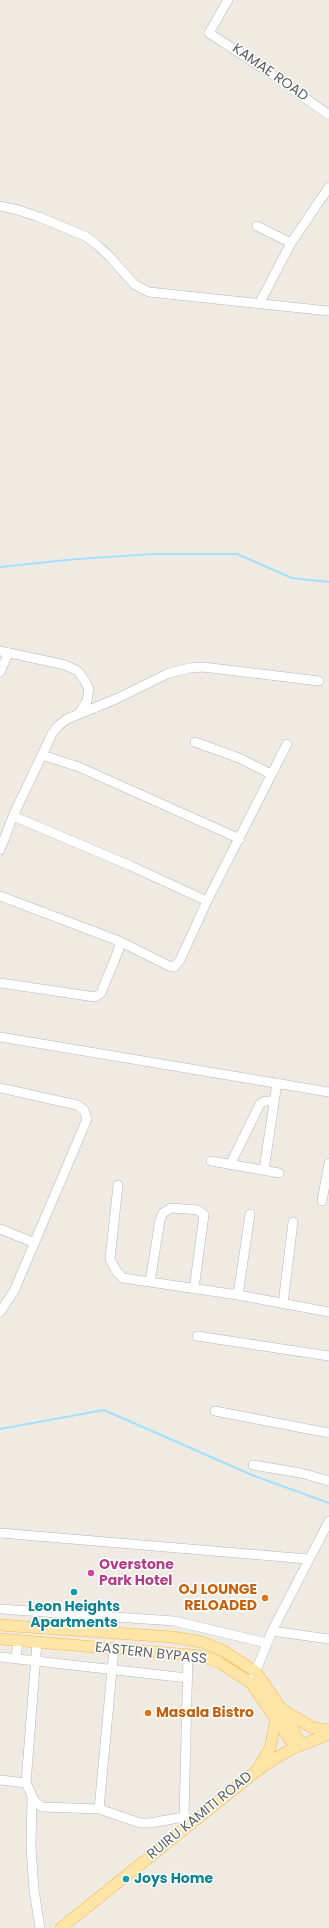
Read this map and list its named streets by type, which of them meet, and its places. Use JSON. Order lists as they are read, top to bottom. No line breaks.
{"streets":{"main road":["EASTERN BYPASS","RUIRU KAMITI ROAD"],"street":["KAMAE ROAD"]},"crossings":[["EASTERN BYPASS","RUIRU KAMITI ROAD"]],"places":["Overstone Park Hotel","Leon Heights Apartments","OJ LOUNGE RELOADED","Masala Bistro","Joys Home"]}
